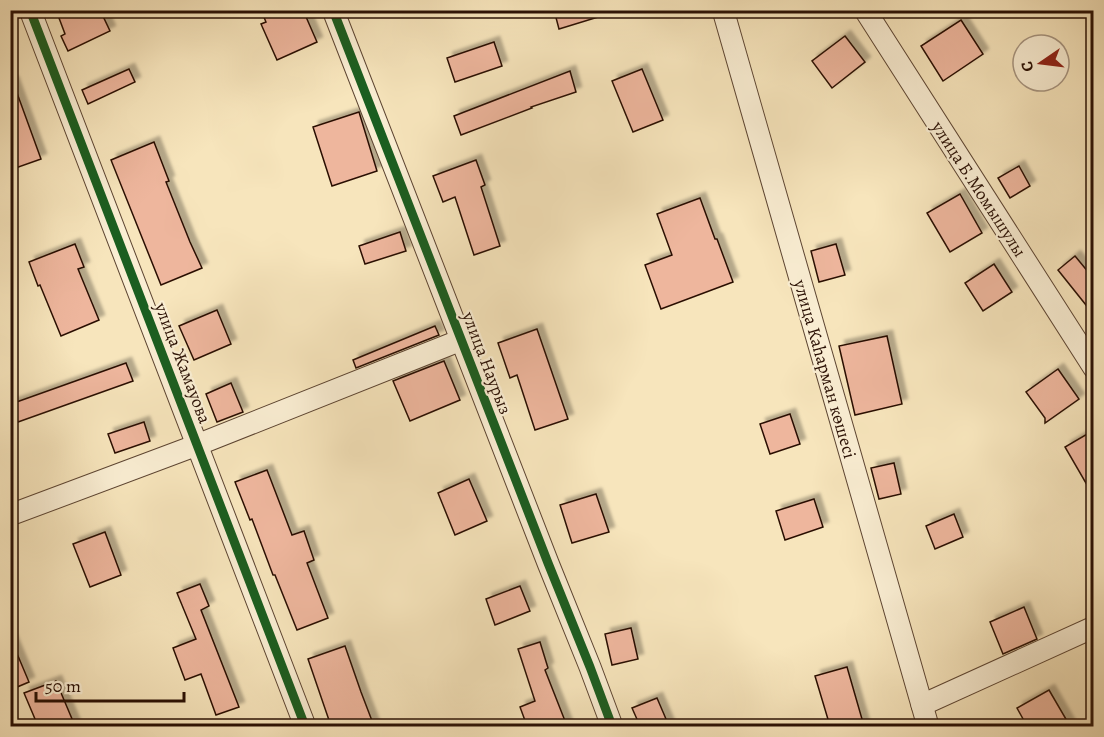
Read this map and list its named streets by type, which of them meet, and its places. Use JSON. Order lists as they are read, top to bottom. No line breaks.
{"streets":{"street":["улица Б.Момышулы","улица Жамауова","улица Наурыз","улица Каһарман көшесі"]},"scale_bar":"50 m","north":"left"}
